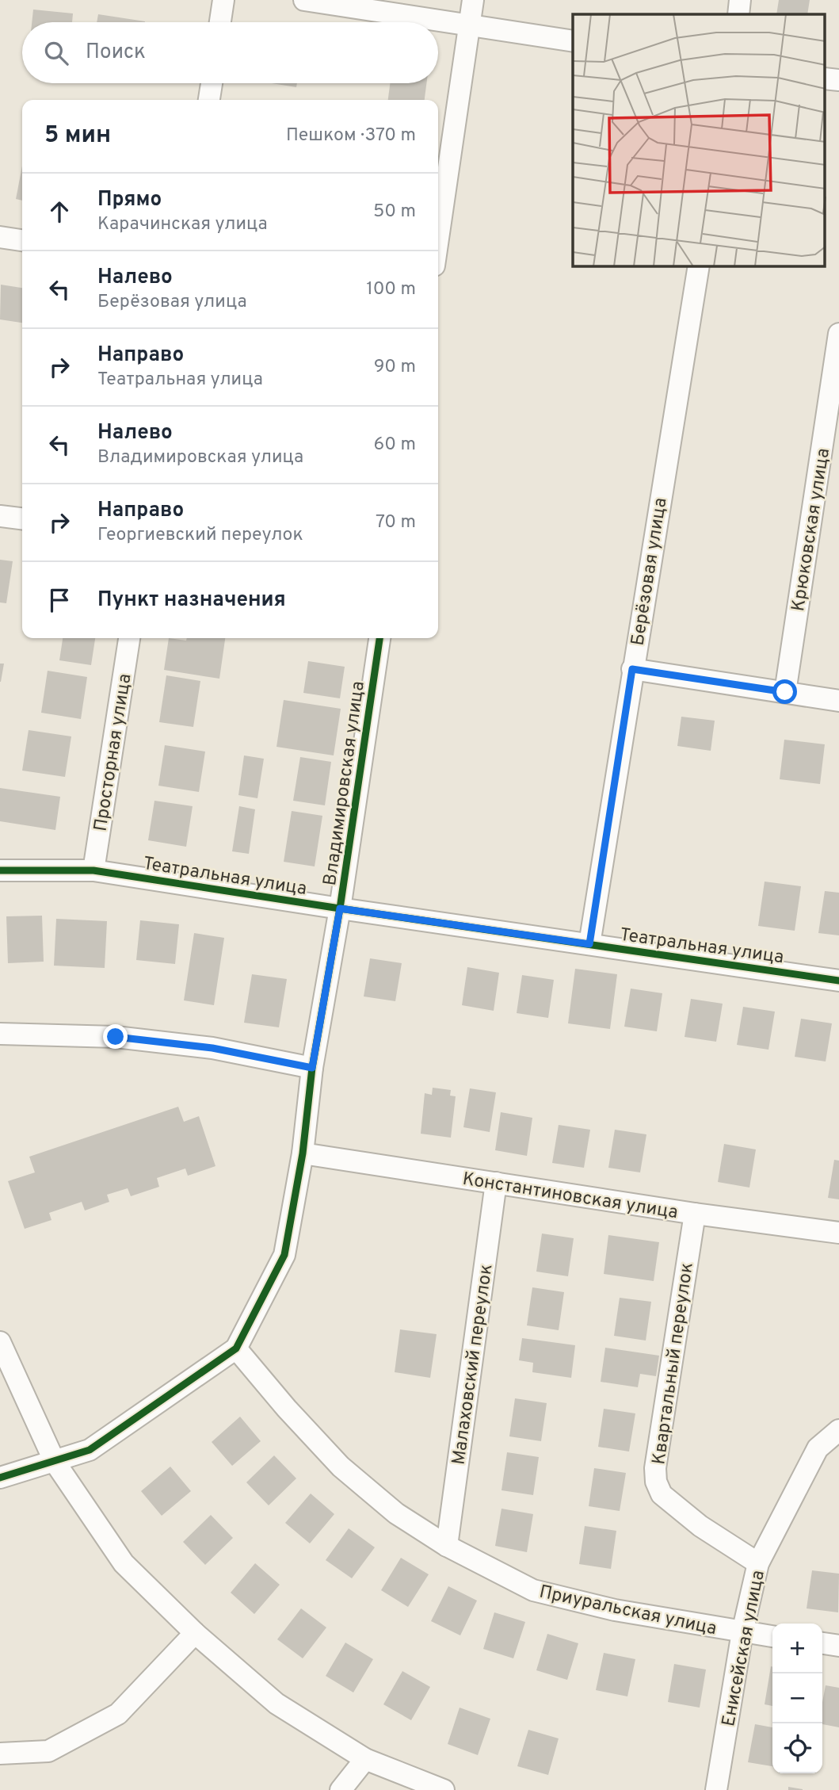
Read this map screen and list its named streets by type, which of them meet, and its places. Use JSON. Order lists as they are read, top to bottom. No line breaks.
{"streets":{"street":["Крюковская улица","Берёзовая улица","Просторная улица","Владимировская улица","Театральная улица","Константиновская улица","Квартальный переулок","Малаховский переулок","Приуральская улица","Енисейская улица"]},"crossings":[["Берёзовая улица","Театральная улица"],["Просторная улица","Театральная улица"],["Владимировская улица","Театральная улица"],["Владимировская улица","Константиновская улица"],["Владимировская улица","Приуральская улица"],["Константиновская улица","Квартальный переулок"],["Константиновская улица","Малаховский переулок"],["Квартальный переулок","Енисейская улица"],["Малаховский переулок","Приуральская улица"],["Приуральская улица","Енисейская улица"]],"page":{"search":"Поиск","heading":["5 мин","Пешком · 370 m"],"list":[["Прямо","Карачинская улица","50 m"],["Налево","Берёзовая улица","100 m"],["Направо","Театральная улица","90 m"],["Налево","Владимировская улица","60 m"],["Направо","Георгиевский переулок","70 m"],"Пункт назначения"],"map_buttons":["+","−"]}}
